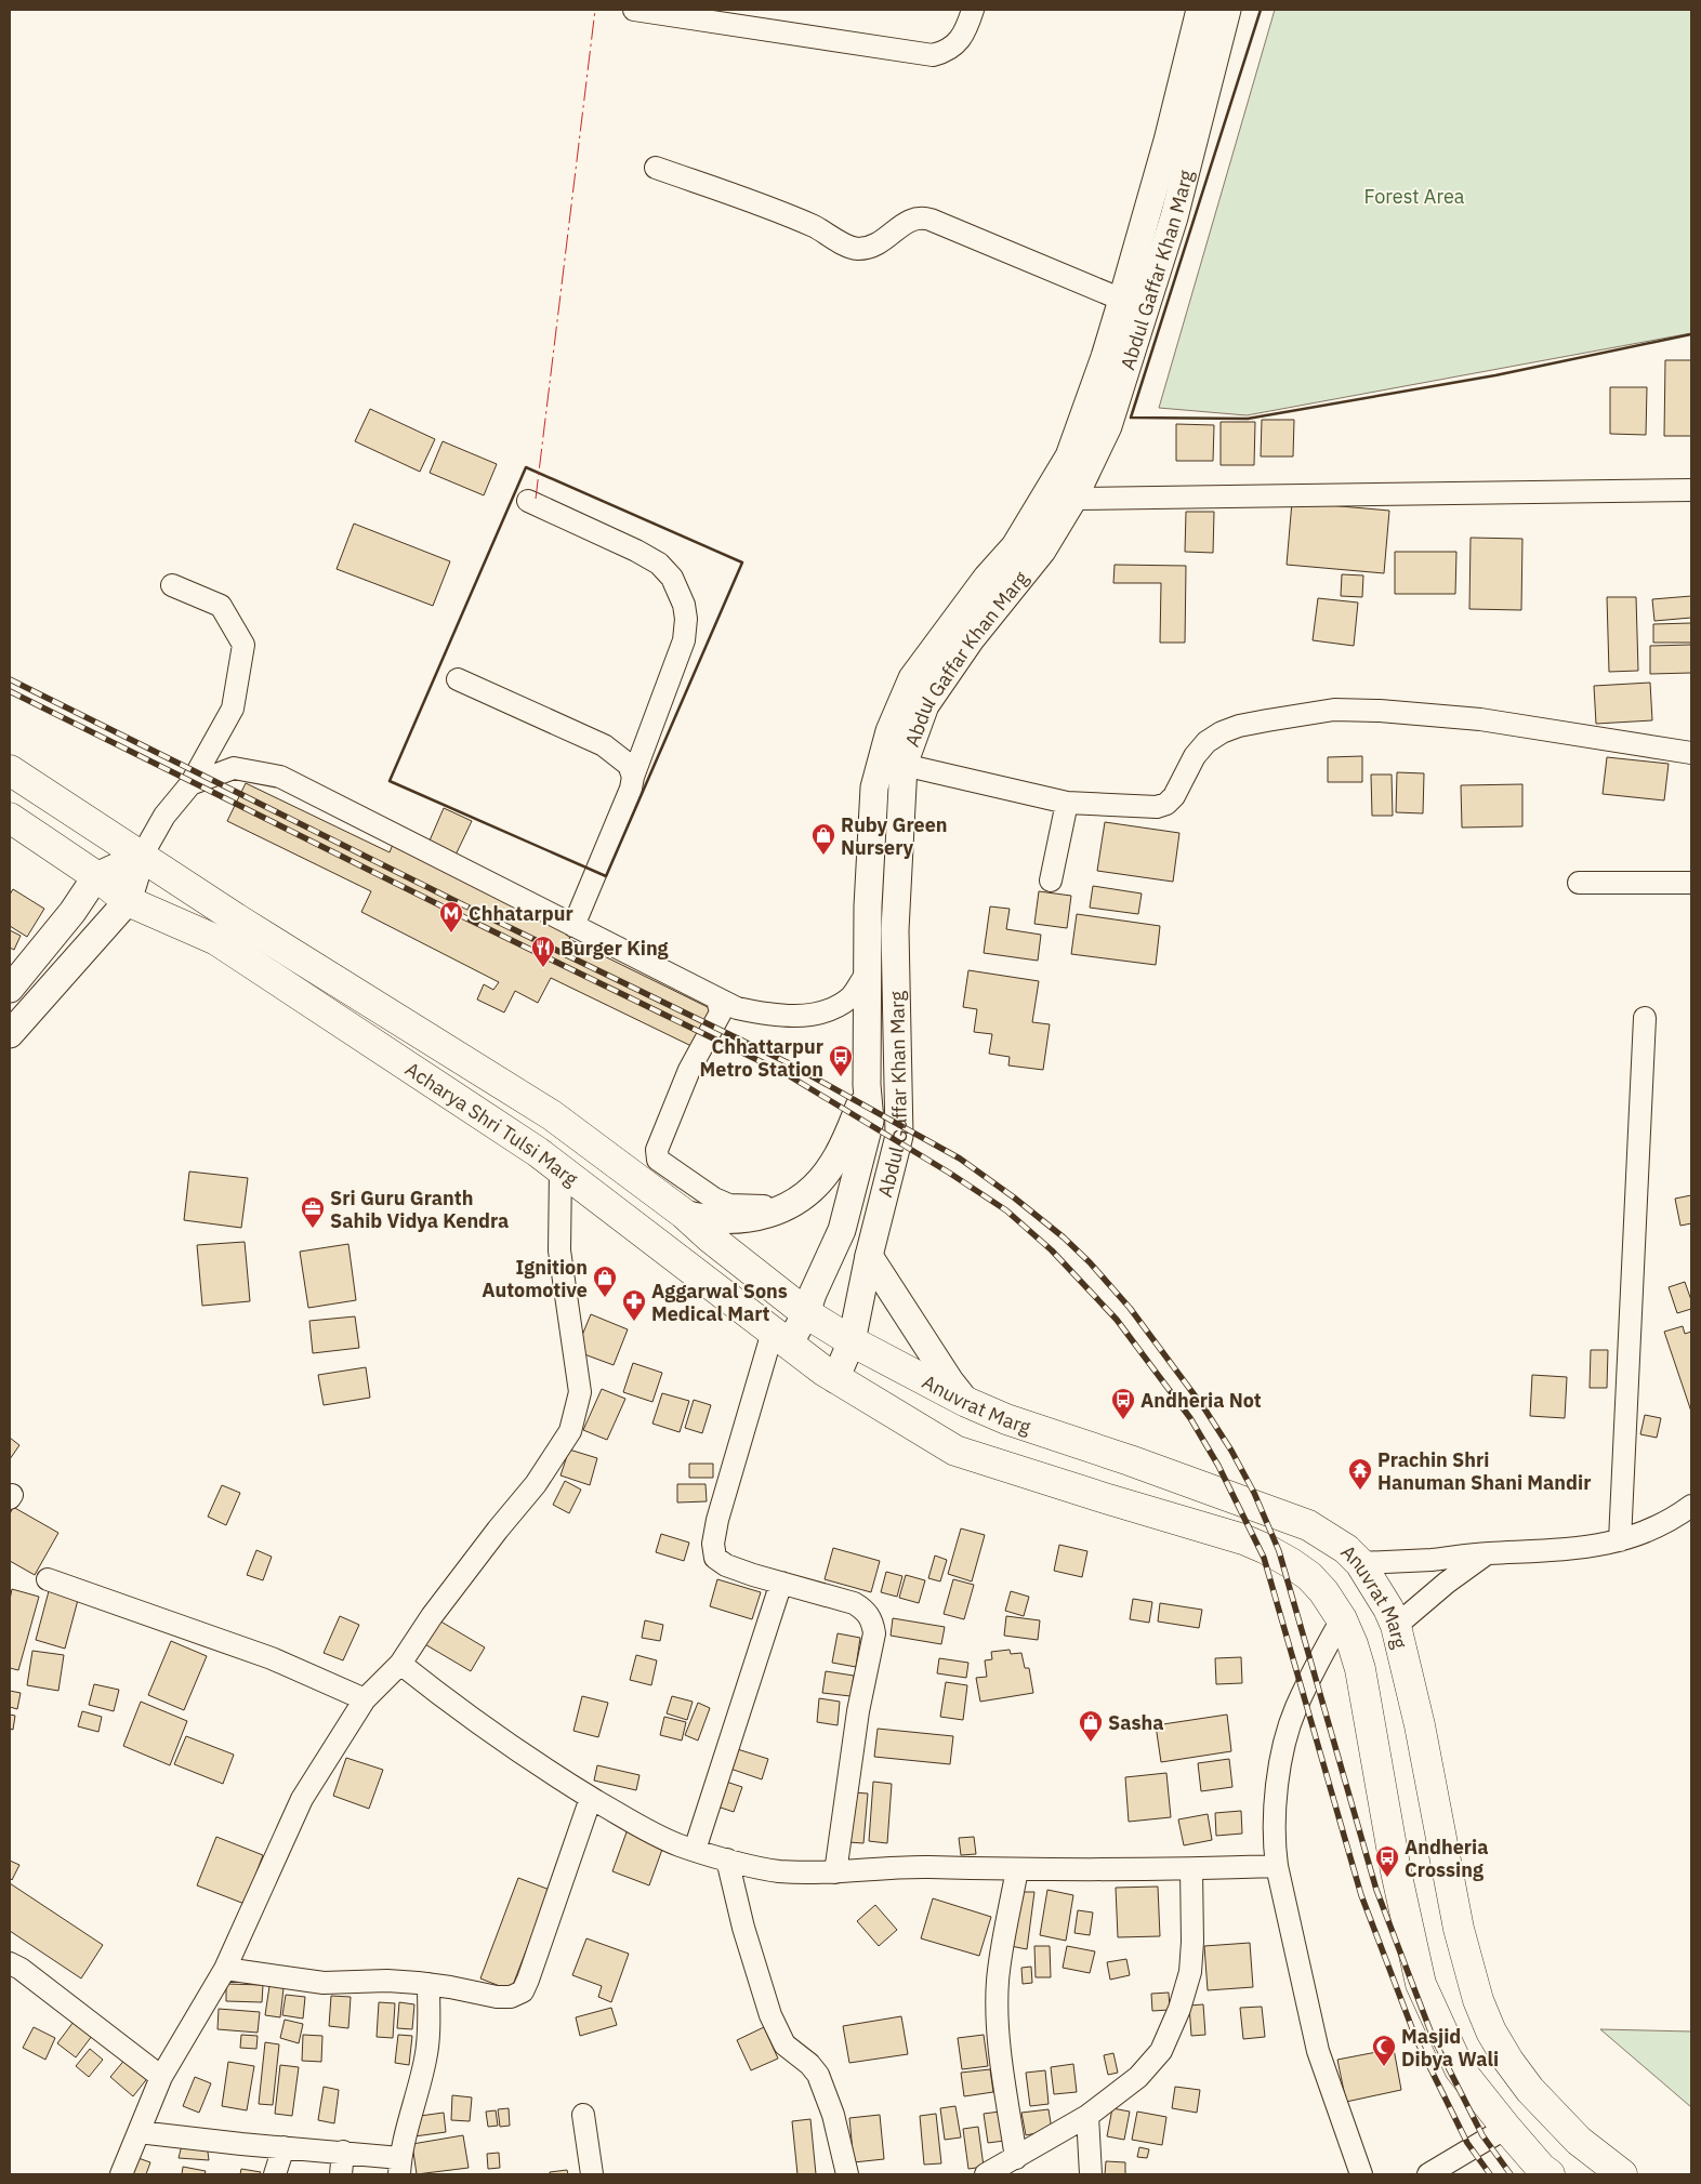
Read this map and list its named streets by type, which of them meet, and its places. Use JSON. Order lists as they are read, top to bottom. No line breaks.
{"streets":{"highway":["Acharya Shri Tulsi Marg","Anuvrat Marg"],"main road":["Abdul Gaffar Khan Marg"]},"crossings":[["Abdul Gaffar Khan Marg","Acharya Shri Tulsi Marg"],["Abdul Gaffar Khan Marg","Anuvrat Marg"],["Acharya Shri Tulsi Marg","Anuvrat Marg"]],"parks":["Forest Area"],"places":{"shop":["Ruby Green Nursery","Ignition Automotive","Sasha"],"metro station":["Chhatarpur"],"restaurant":["Burger King"],"bus stop":["Chhattarpur Metro Station","Andheria Not","Andheria Crossing"],"office":["Sri Guru Granth Sahib Vidya Kendra"],"pharmacy":["Aggarwal Sons Medical Mart"],"temple":["Prachin Shri Hanuman Shani Mandir"],"mosque":["Masjid Dibya Wali"]}}
